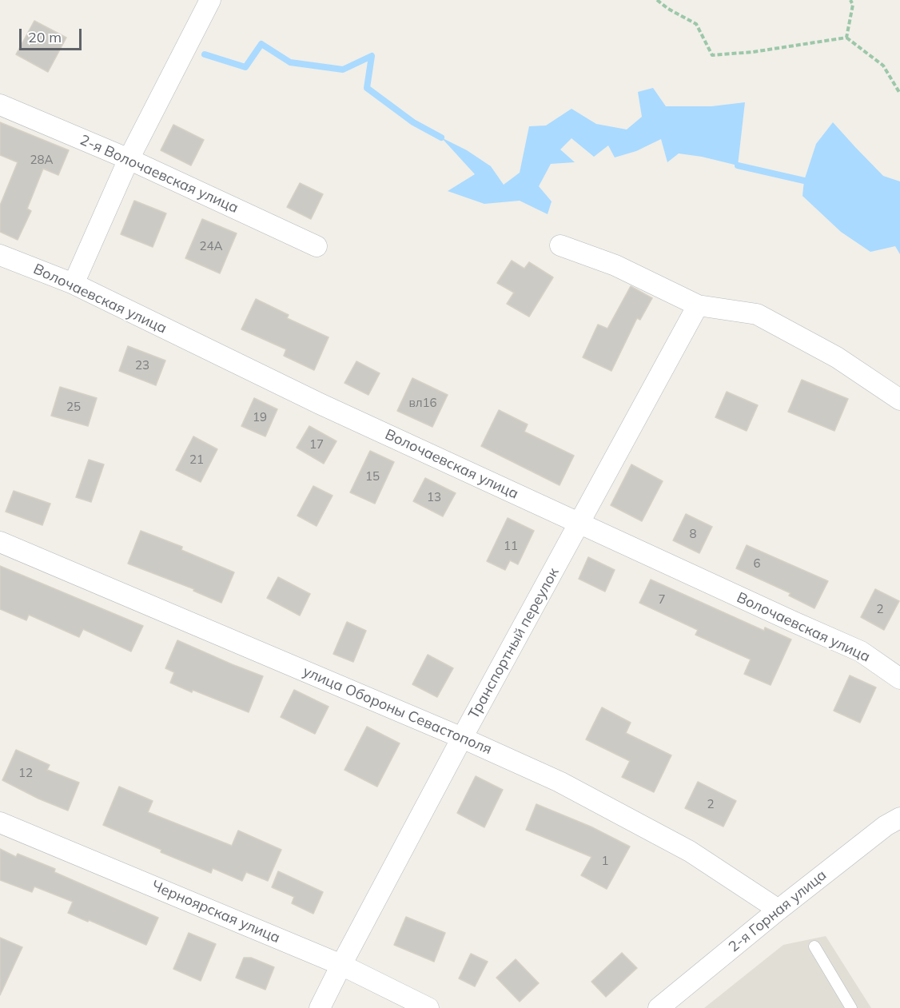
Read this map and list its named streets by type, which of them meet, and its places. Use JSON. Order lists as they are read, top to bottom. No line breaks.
{"streets":{"street":["2-я Волочаевская улица","Волочаевская улица","Транспортный переулок","улица Обороны Севастополя","2-я Горная улица","Черноярская улица"]},"crossings":[["Волочаевская улица","Транспортный переулок"],["Транспортный переулок","улица Обороны Севастополя"],["Транспортный переулок","Черноярская улица"],["улица Обороны Севастополя","2-я Горная улица"]],"house_numbers":["28А","24А","23","вл16","25","19","17","21","15","13","8","11","6","7","2","12","2","1"],"scale_bar":"20 m"}
